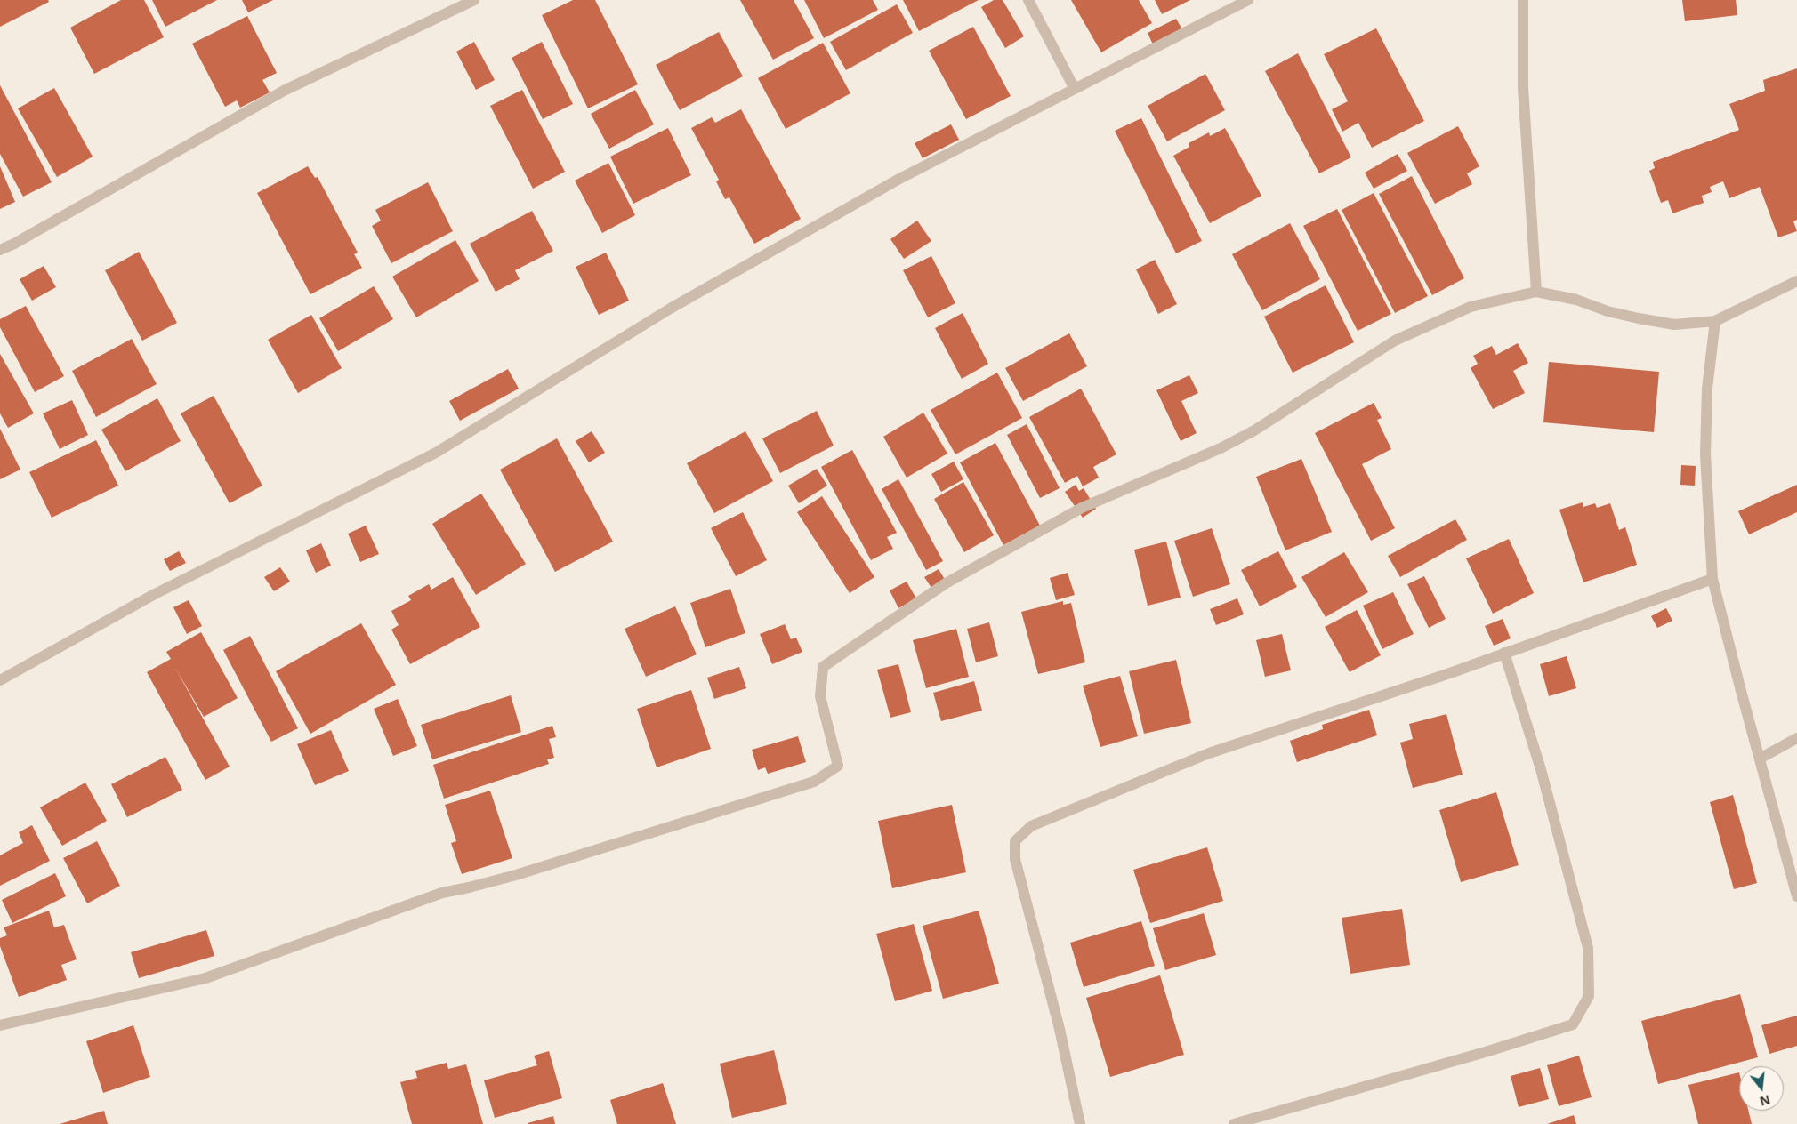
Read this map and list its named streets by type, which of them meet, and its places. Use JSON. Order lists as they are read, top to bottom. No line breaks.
{"north":"bottom"}
